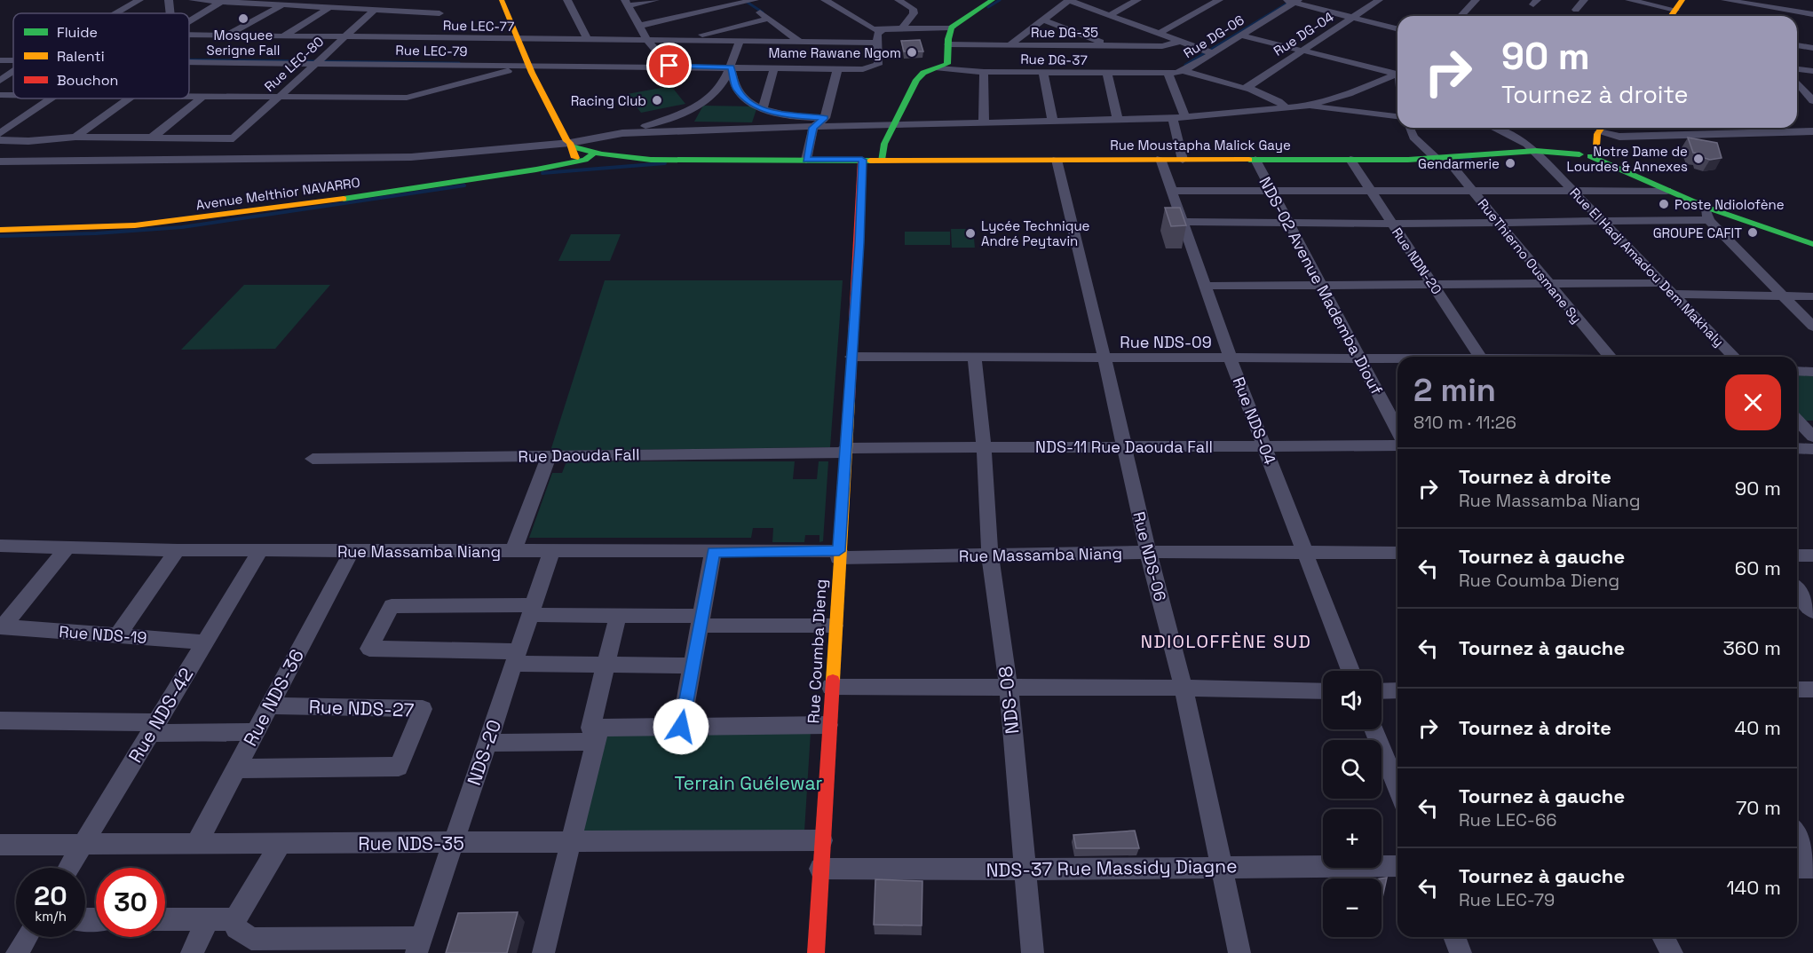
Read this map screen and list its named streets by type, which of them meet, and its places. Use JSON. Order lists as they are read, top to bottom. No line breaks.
{"streets":{"street":["Rue LEC-77","Rue DG-35","Rue DG-04","Rue DG-06","Rue LEC-79","Rue DG-37","Rue LEC-80","Rue Moustapha Malick Gaye","Avenue Melthior NAVARRO","Rue NDN-20","RueThierno Ousmane Sy","Rue El Hadj Amadou Dem Makhaly","NDS-02 Avenue Mademba Diouf","Rue NDS-09","Rue NDS-04","NDS-11 Rue Daouda Fall","Rue Daouda Fall","Rue Massamba Niang","Rue NDS-06","Rue NDS-19","Rue Coumba Dieng","Rue NDS-36","NDS-08","Rue NDS-27","Rue NDS-42","NDS-20","Rue NDS-35","NDS-37 Rue Massidy Diagne"]},"crossings":[["Rue LEC-77","Rue LEC-79"],["Rue LEC-77","Rue LEC-80"],["Rue DG-06","Rue DG-37"],["Rue LEC-79","Rue LEC-80"],["Rue Moustapha Malick Gaye","Avenue Melthior NAVARRO"],["Rue Moustapha Malick Gaye","Rue NDN-20"],["Rue Moustapha Malick Gaye","RueThierno Ousmane Sy"],["Rue Moustapha Malick Gaye","Rue El Hadj Amadou Dem Makhaly"],["Rue Moustapha Malick Gaye","NDS-02 Avenue Mademba Diouf"],["Rue Moustapha Malick Gaye","Rue NDS-04"],["Rue Moustapha Malick Gaye","Rue NDS-06"],["Rue Moustapha Malick Gaye","Rue Coumba Dieng"],["NDS-02 Avenue Mademba Diouf","Rue NDS-09"],["Rue NDS-09","Rue NDS-04"],["Rue NDS-09","Rue NDS-06"],["Rue NDS-09","Rue Coumba Dieng"],["Rue NDS-09","NDS-08"],["Rue NDS-04","NDS-11 Rue Daouda Fall"],["Rue NDS-04","Rue Massamba Niang"],["NDS-11 Rue Daouda Fall","Rue Daouda Fall"],["NDS-11 Rue Daouda Fall","Rue NDS-06"],["NDS-11 Rue Daouda Fall","Rue Coumba Dieng"],["NDS-11 Rue Daouda Fall","NDS-08"],["Rue Daouda Fall","Rue Coumba Dieng"],["Rue Massamba Niang","Rue NDS-06"],["Rue Massamba Niang","Rue Coumba Dieng"],["Rue Massamba Niang","Rue NDS-36"],["Rue Massamba Niang","NDS-08"],["Rue Massamba Niang","Rue NDS-42"],["Rue Massamba Niang","NDS-20"],["Rue NDS-06","NDS-37 Rue Massidy Diagne"],["Rue NDS-19","Rue NDS-42"],["Rue Coumba Dieng","Rue NDS-35"],["Rue Coumba Dieng","NDS-37 Rue Massidy Diagne"],["Rue NDS-36","Rue NDS-27"],["Rue NDS-36","Rue NDS-35"],["NDS-08","NDS-37 Rue Massidy Diagne"],["Rue NDS-42","Rue NDS-35"],["NDS-20","Rue NDS-35"]],"districts":["NDIOLOFFÈNE SUD"],"parks":["Terrain Guélewar"],"places":["Mosquee Serigne Fall","Mame Rawane Ngom","Racing Club","Notre Dame de Lourdes & Annexes","Gendarmerie","Poste Ndiolofène","GROUPE CAFIT","Lycée Technique André Peytavin"],"legend":["Fluide","Ralenti","Bouchon"],"page":{"turn":["90 m","Tournez à droite"],"heading":["2 min","810 m · 11:26"],"list":[{"name":"Tournez à droite","note":"Rue Massamba Niang","value":"90 m"},{"name":"Tournez à gauche","note":"Rue Coumba Dieng","value":"60 m"},{"name":"Tournez à gauche","value":"360 m"},{"name":"Tournez à droite","value":"40 m"},{"name":"Tournez à gauche","note":"Rue LEC-66","value":"70 m"},{"name":"Tournez à gauche","note":"Rue LEC-79","value":"140 m"}],"map_buttons":["+","−"],"speed":"20 km/h","limit":"30"}}
